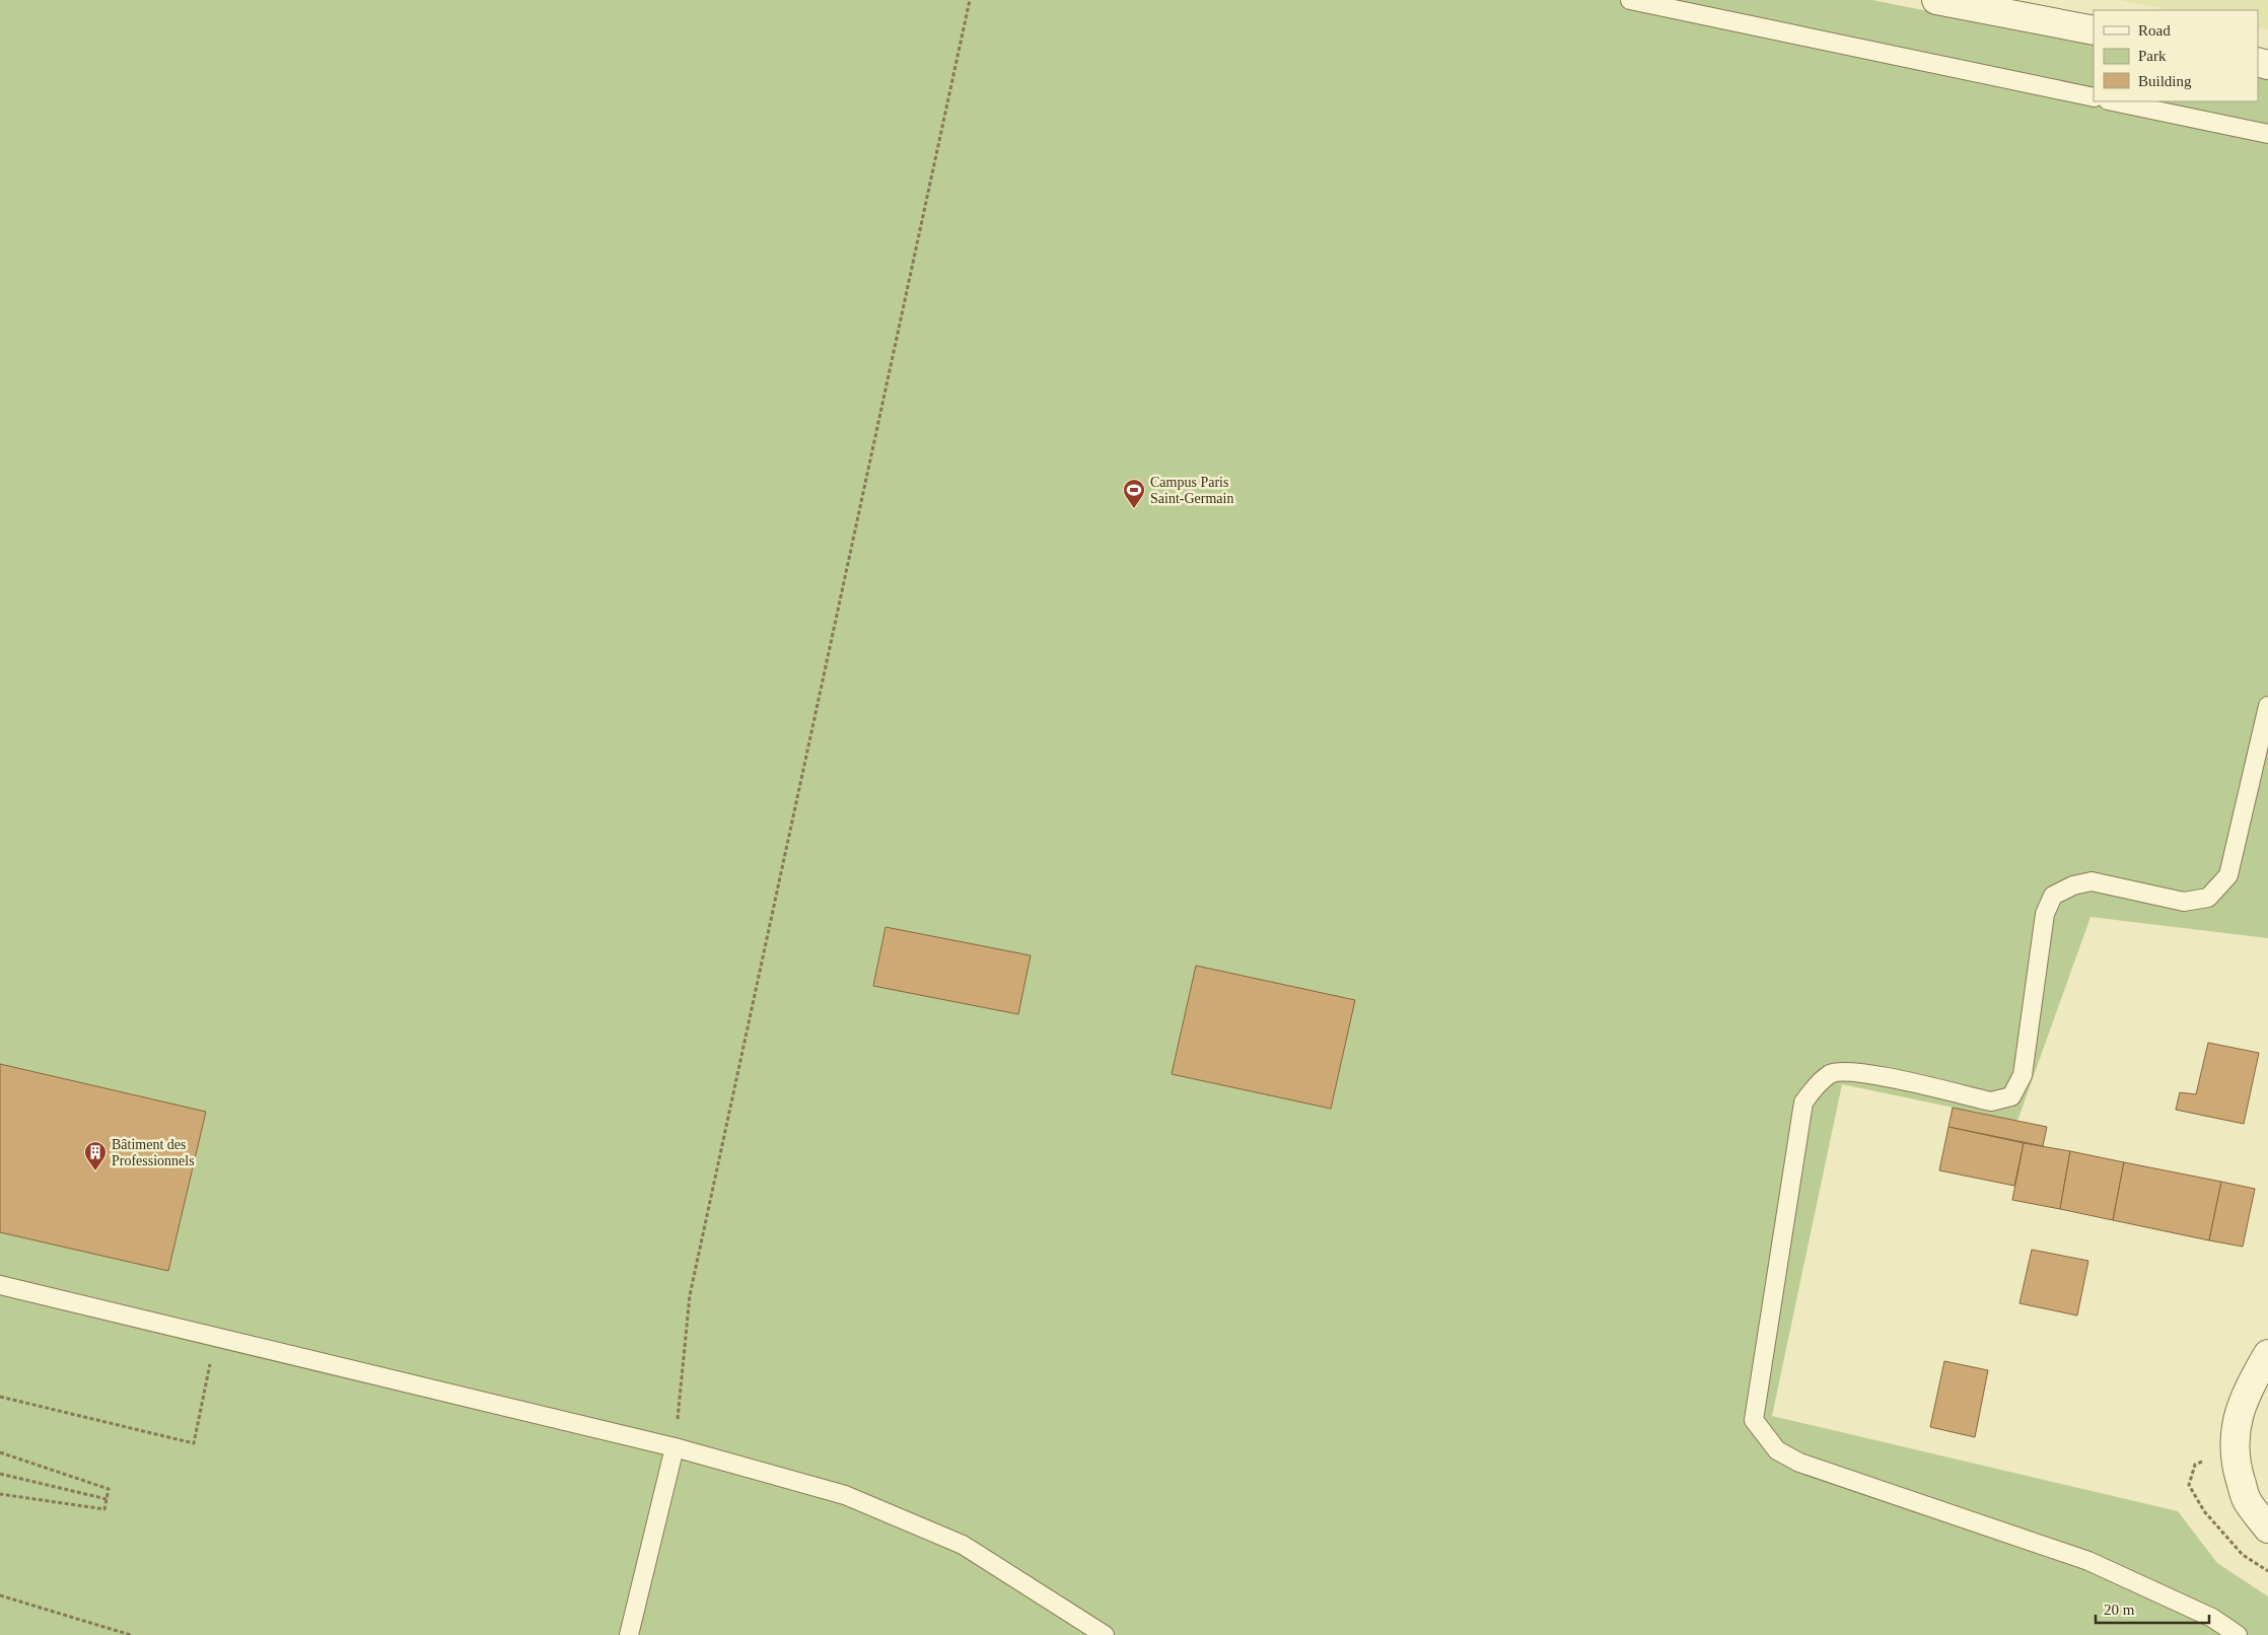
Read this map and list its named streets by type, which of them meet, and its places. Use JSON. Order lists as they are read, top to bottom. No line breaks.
{"places":{"sports":["Campus Paris Saint-Germain"],"building":["Bâtiment des Professionnels"]},"legend":["Road","Park","Building"],"scale_bar":"20 m"}
